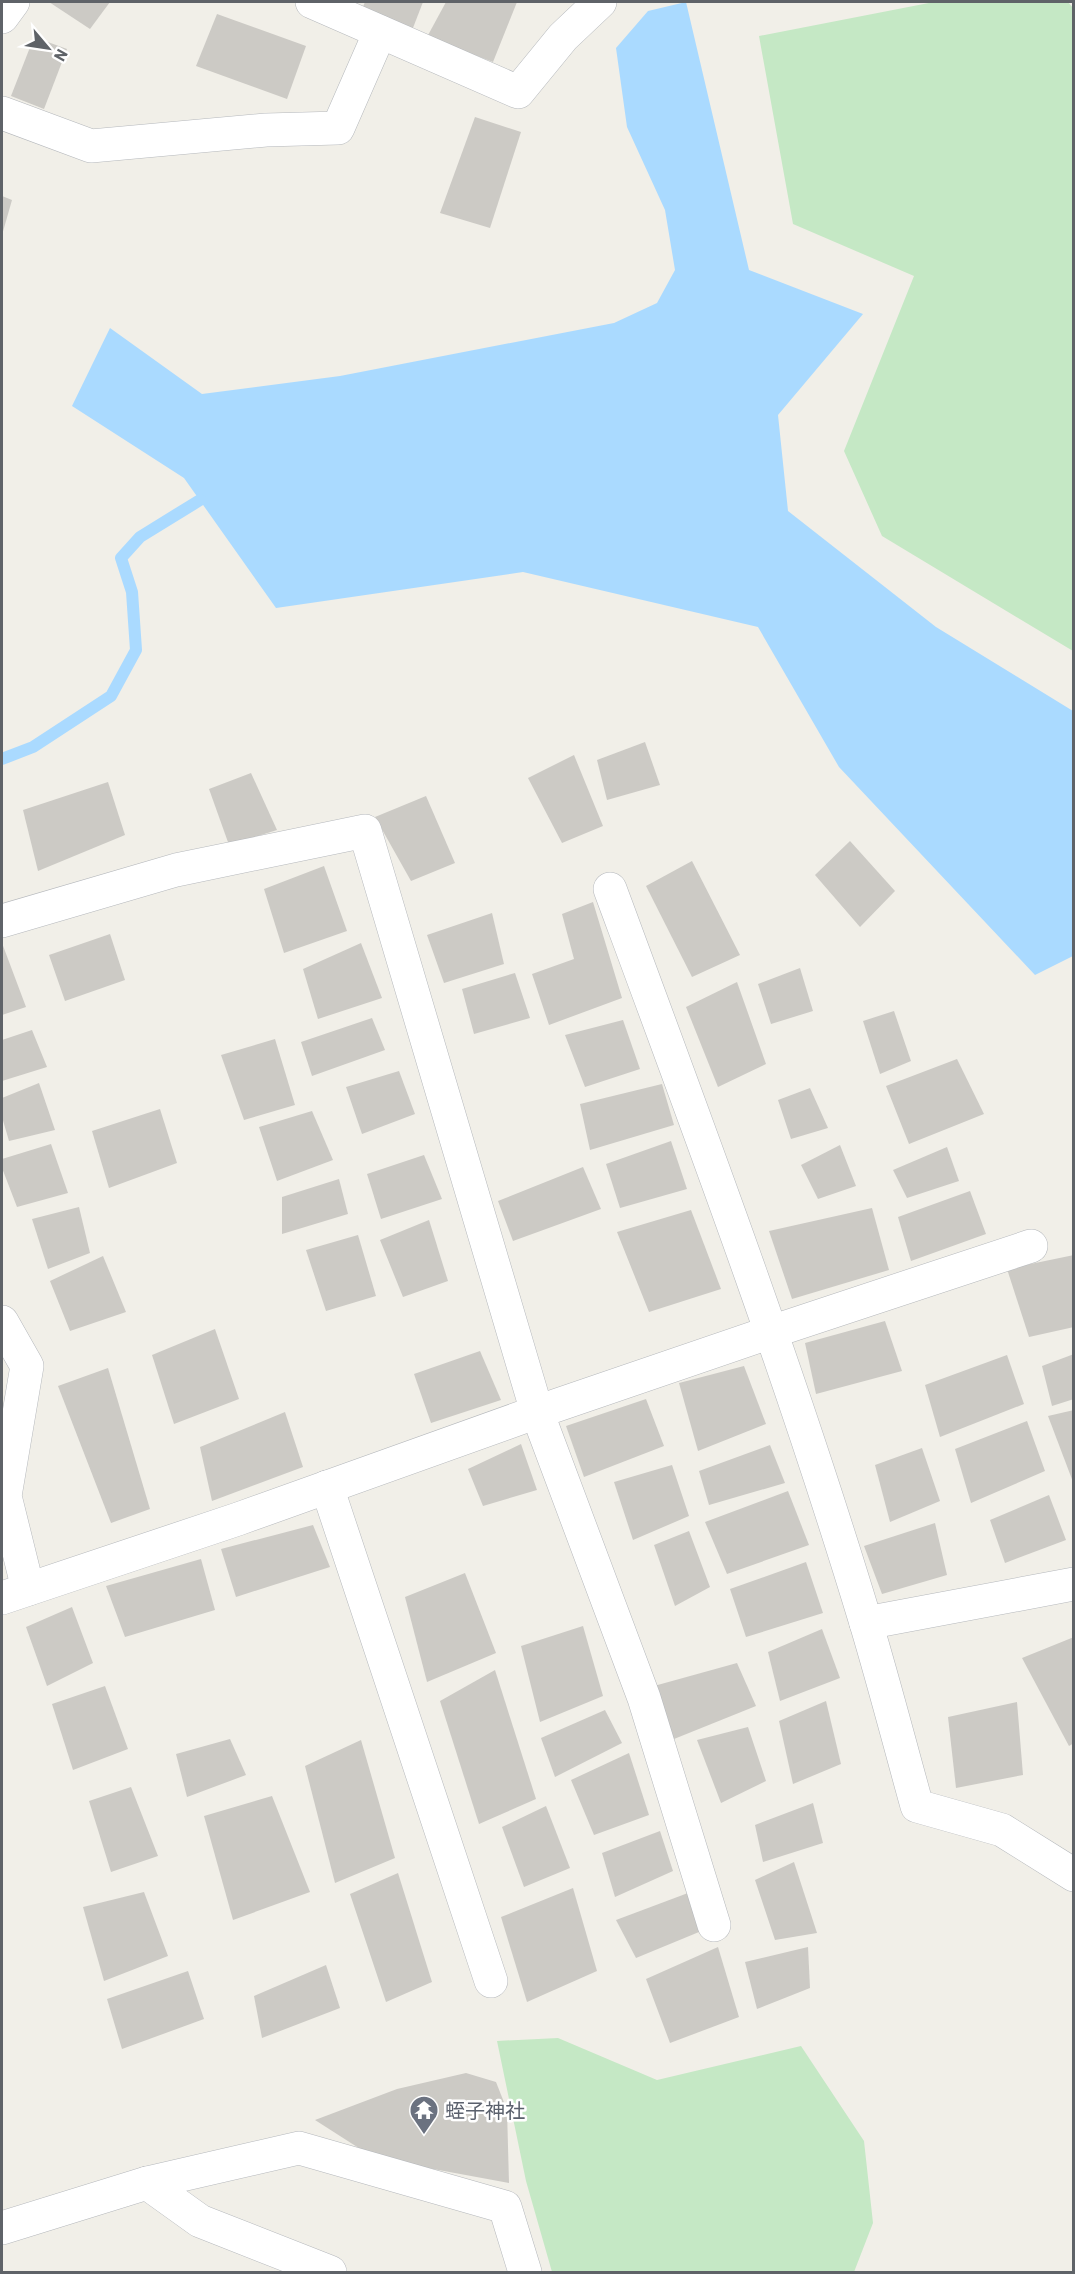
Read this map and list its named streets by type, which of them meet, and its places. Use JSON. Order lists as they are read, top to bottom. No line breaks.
{"places":{"temple":["蛭子神社"]},"north":"bottom right"}
